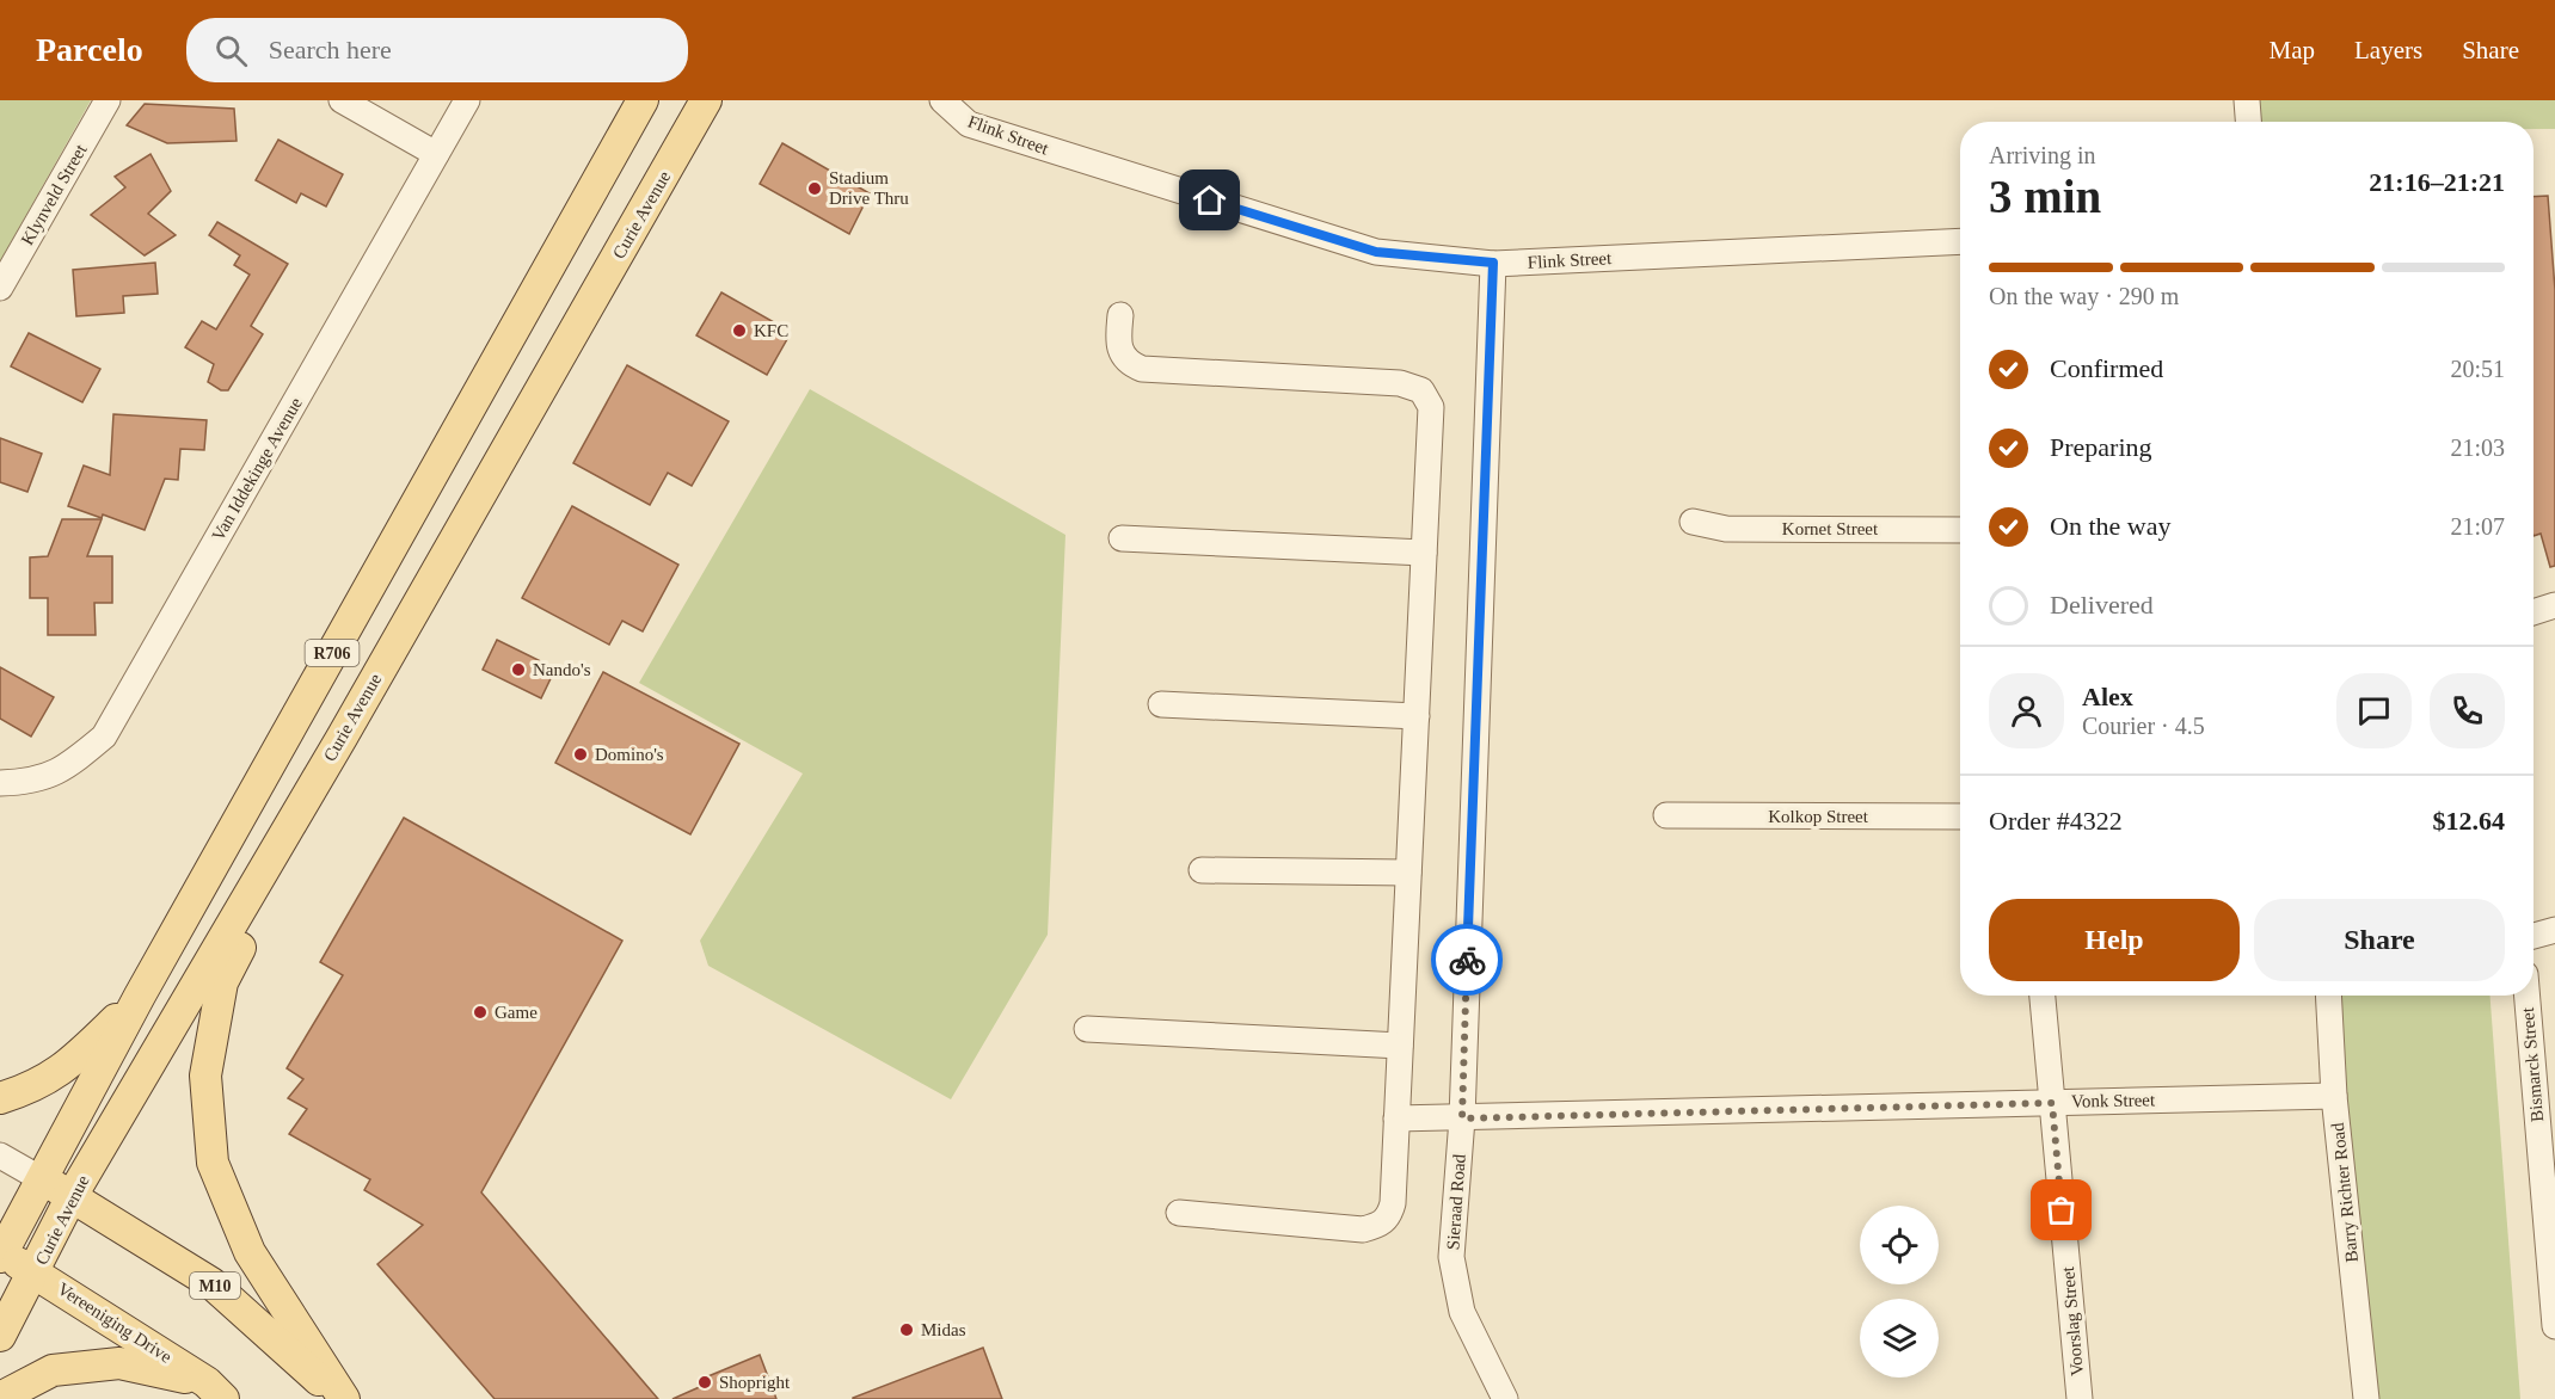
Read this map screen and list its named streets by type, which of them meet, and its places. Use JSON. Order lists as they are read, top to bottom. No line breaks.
{"streets":{"main road":["Curie Avenue","R706","M10","Vereeniging Drive"],"street":["Flink Street","Klynveld Street","Van Iddekinge Avenue","Kornet Street","Kolkop Street","Bismarck Street","Vonk Street","Barry Richter Road","Sieraad Road","Voorslag Street"]},"crossings":[["Flink Street","Sieraad Road"],["Curie Avenue","M10"],["Curie Avenue","Vereeniging Drive"],["Vonk Street","Barry Richter Road"],["Vonk Street","Sieraad Road"],["Vonk Street","Voorslag Street"]],"places":["Stadium Drive Thru","KFC","Nando's","Domino's","Game","Midas","Shopright"],"page":{"header":"Parcelo","search":"Search here","nav":["Map","Layers","Share"],"heading":["3 min","Arriving in","21:16–21:21"],"panel":["Alex","Courier · 4.5","Order #4322","$12.64"],"bar":"On the way · 290 m","list":[["Confirmed","20:51"],["Preparing","21:03"],["On the way","21:07"],"Delivered"],"buttons":["Help","Share"]}}
